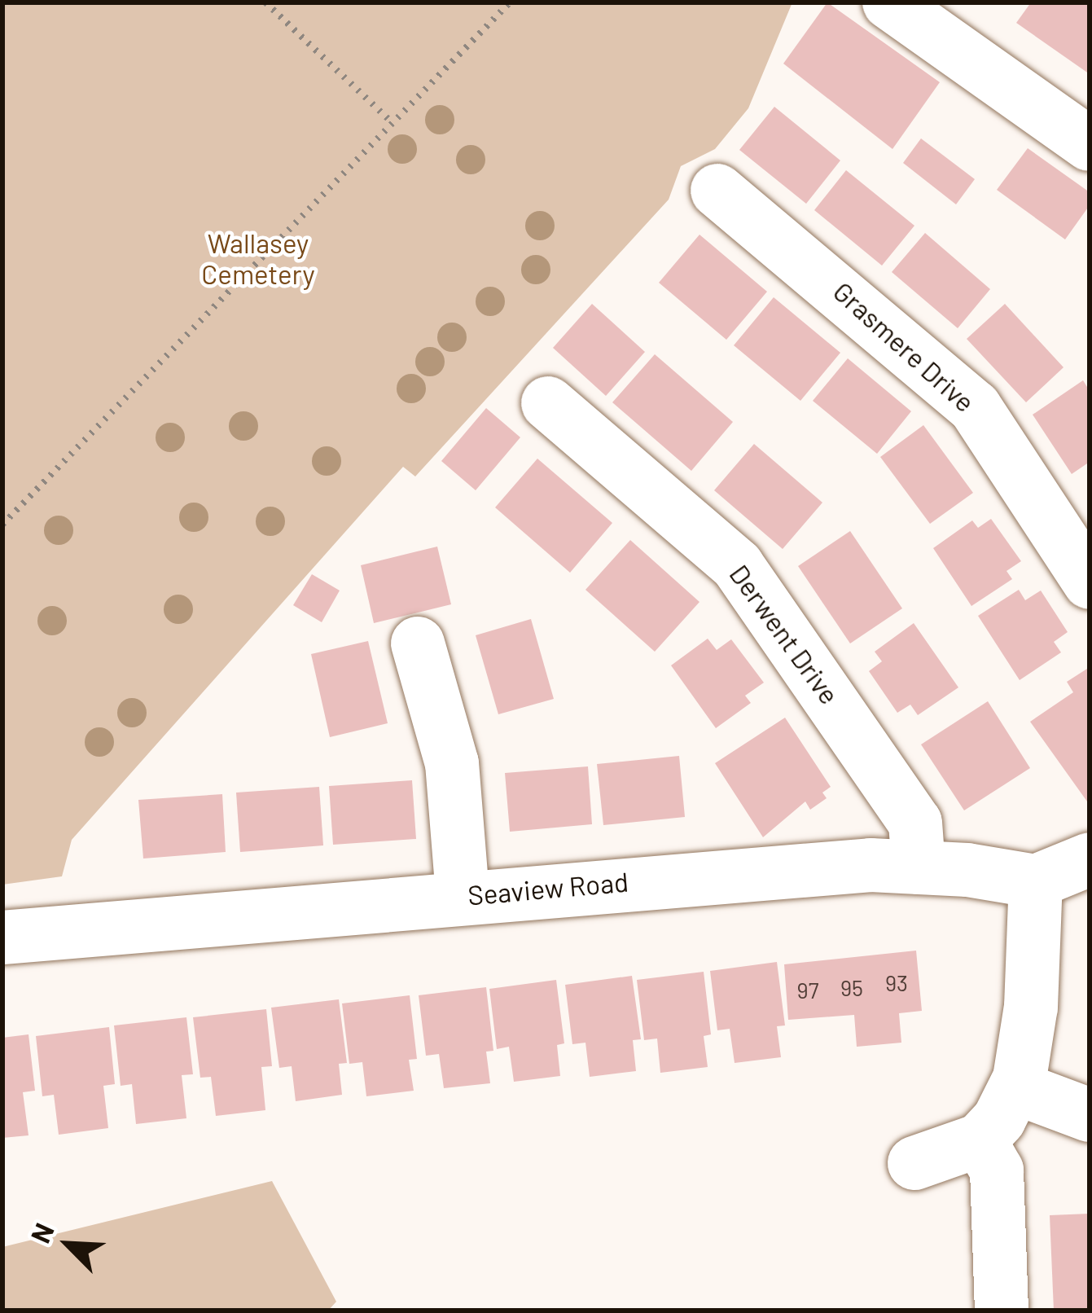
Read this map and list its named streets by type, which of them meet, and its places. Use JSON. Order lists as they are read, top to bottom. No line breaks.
{"streets":{"street":["Grasmere Drive","Derwent Drive","Seaview Road"]},"crossings":[["Derwent Drive","Seaview Road"]],"parks":["Wallasey Cemetery"],"house_numbers":["93","95","97"],"north":"top left"}
